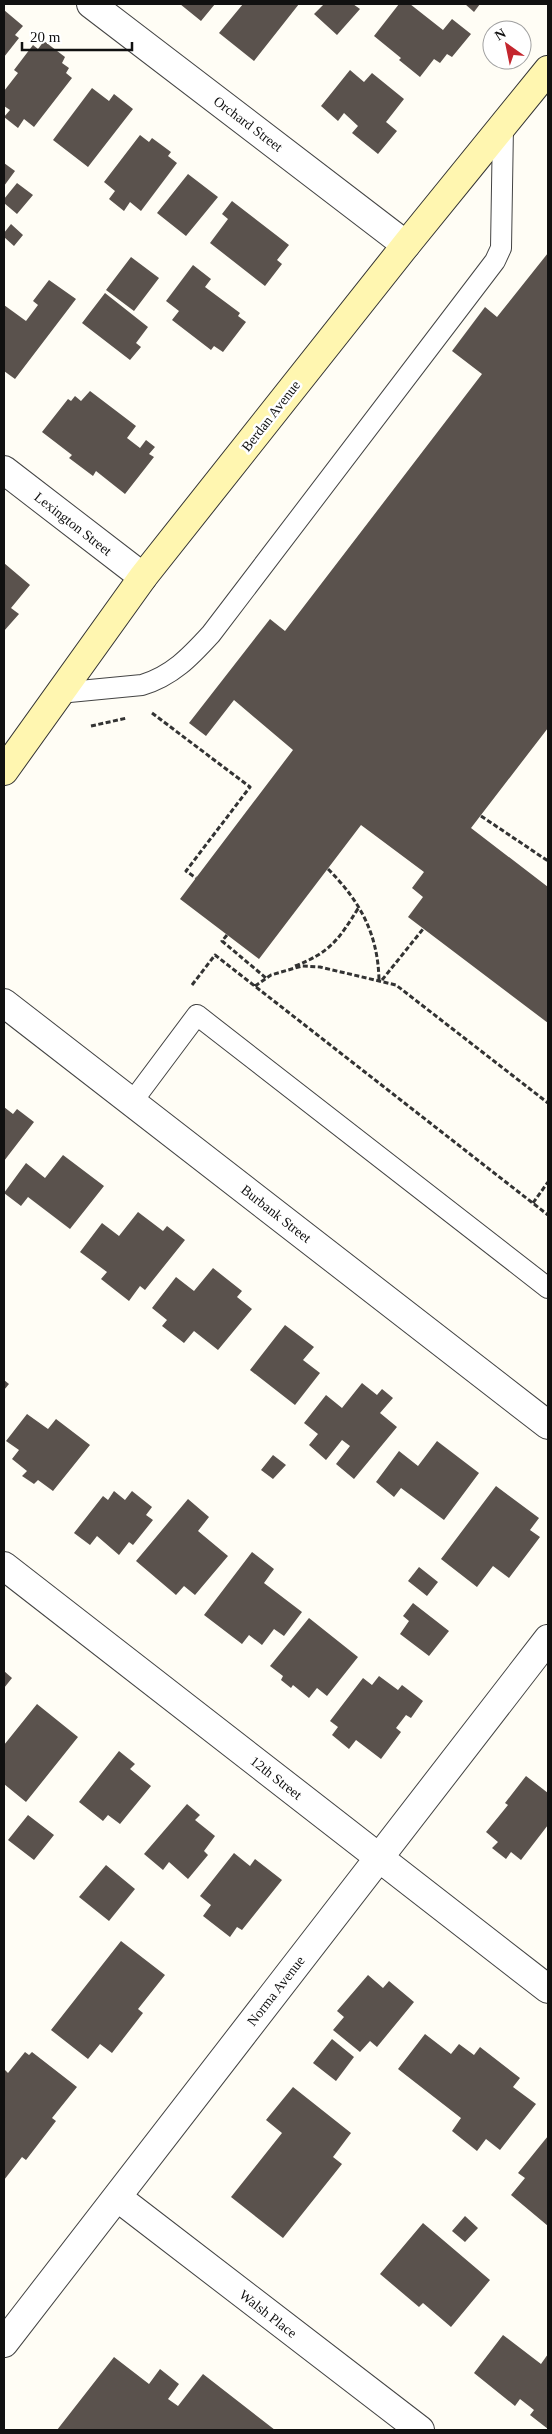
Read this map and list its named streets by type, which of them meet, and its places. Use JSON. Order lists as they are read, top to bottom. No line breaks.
{"streets":{"street":["Orchard Street","Berdan Avenue","Lexington Street","Burbank Street","12th Street","Norma Avenue","Walsh Place"]},"crossings":[["Orchard Street","Berdan Avenue"],["Berdan Avenue","Lexington Street"],["12th Street","Norma Avenue"],["Norma Avenue","Walsh Place"]],"scale_bar":"20 m","north":"top left"}
